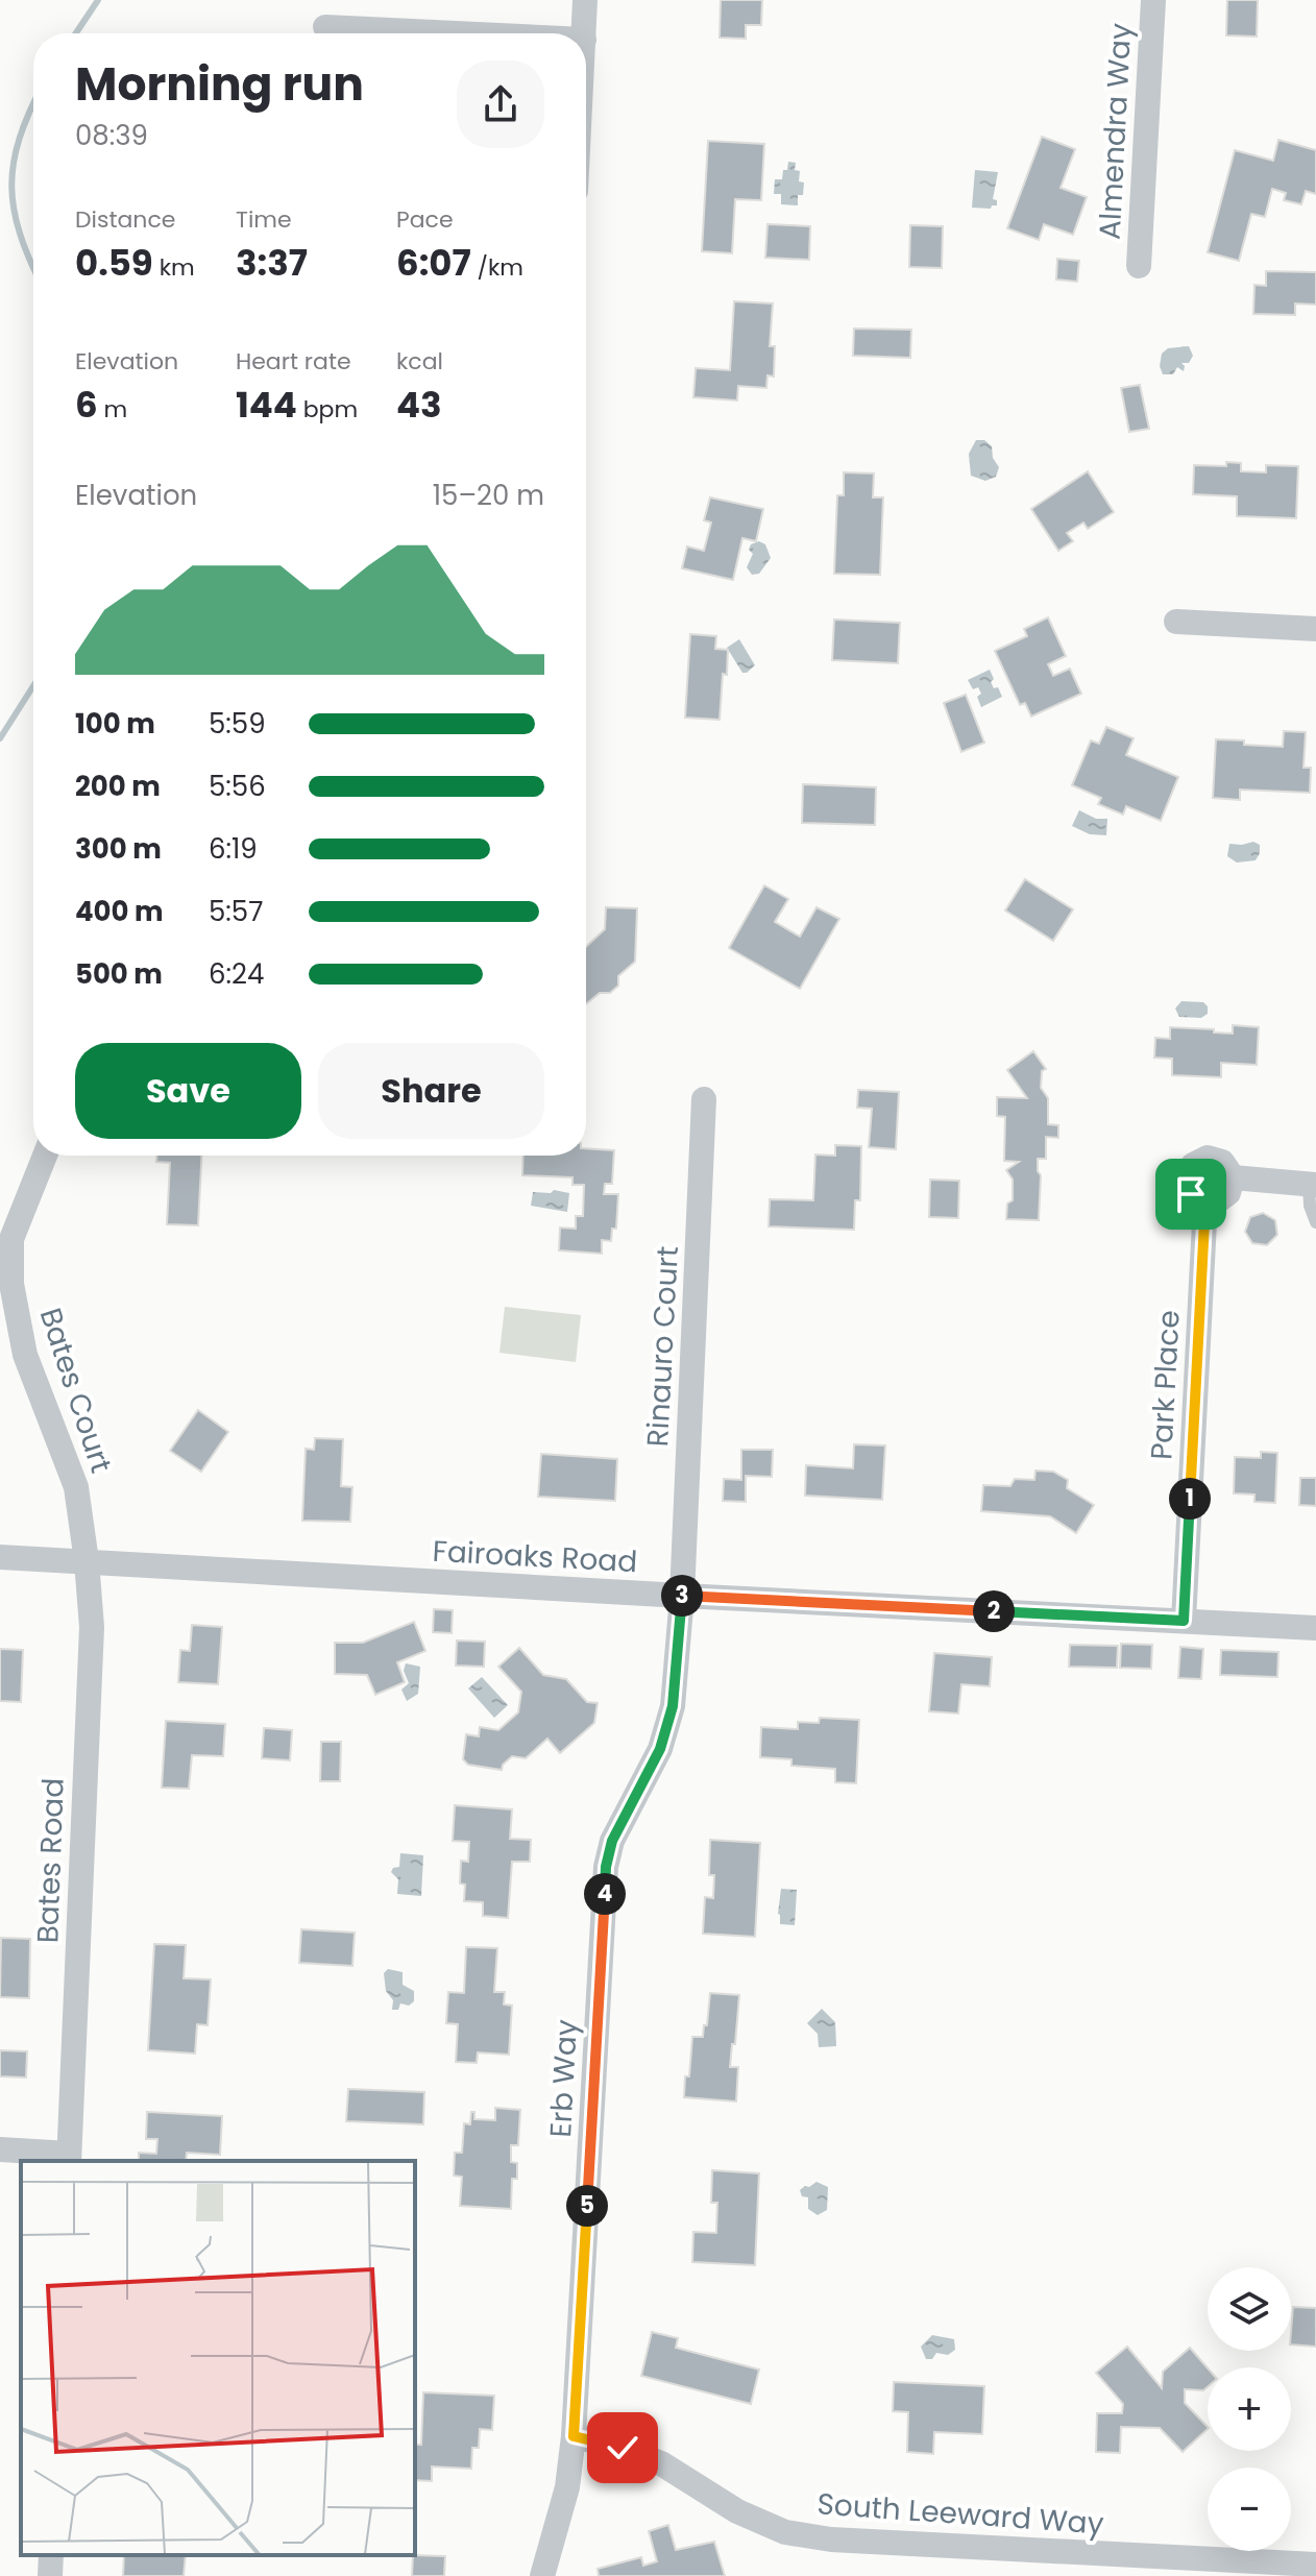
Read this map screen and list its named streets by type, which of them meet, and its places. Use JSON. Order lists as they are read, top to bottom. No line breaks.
{"streets":{"street":["Almendra Way","Rinauro Court","Park Place","Bates Court","Fairoaks Road","Bates Road","Erb Way","South Leeward Way"]},"crossings":[["Rinauro Court","Fairoaks Road"],["Rinauro Court","Erb Way"],["Park Place","Fairoaks Road"],["Bates Court","Fairoaks Road"],["Bates Court","Bates Road"],["Fairoaks Road","Bates Road"],["Fairoaks Road","Erb Way"],["Erb Way","South Leeward Way"]],"page":{"heading":["Morning run","08:39"],"stats":[["Distance","0.59 km"],["Time","3:37"],["Pace","6:07 /km"],["Elevation","6 m"],["Heart rate","144 bpm"],["kcal","43"]],"chart":["Elevation","15–20 m"],"list":[{"name":"100 m","note":"5:59"},{"name":"200 m","note":"5:56"},{"name":"300 m","note":"6:19"},{"name":"400 m","note":"5:57"},{"name":"500 m","note":"6:24"}],"buttons":["Save","Share"],"pins":["1","3","2","4","5"],"map_buttons":["+","−"]}}
